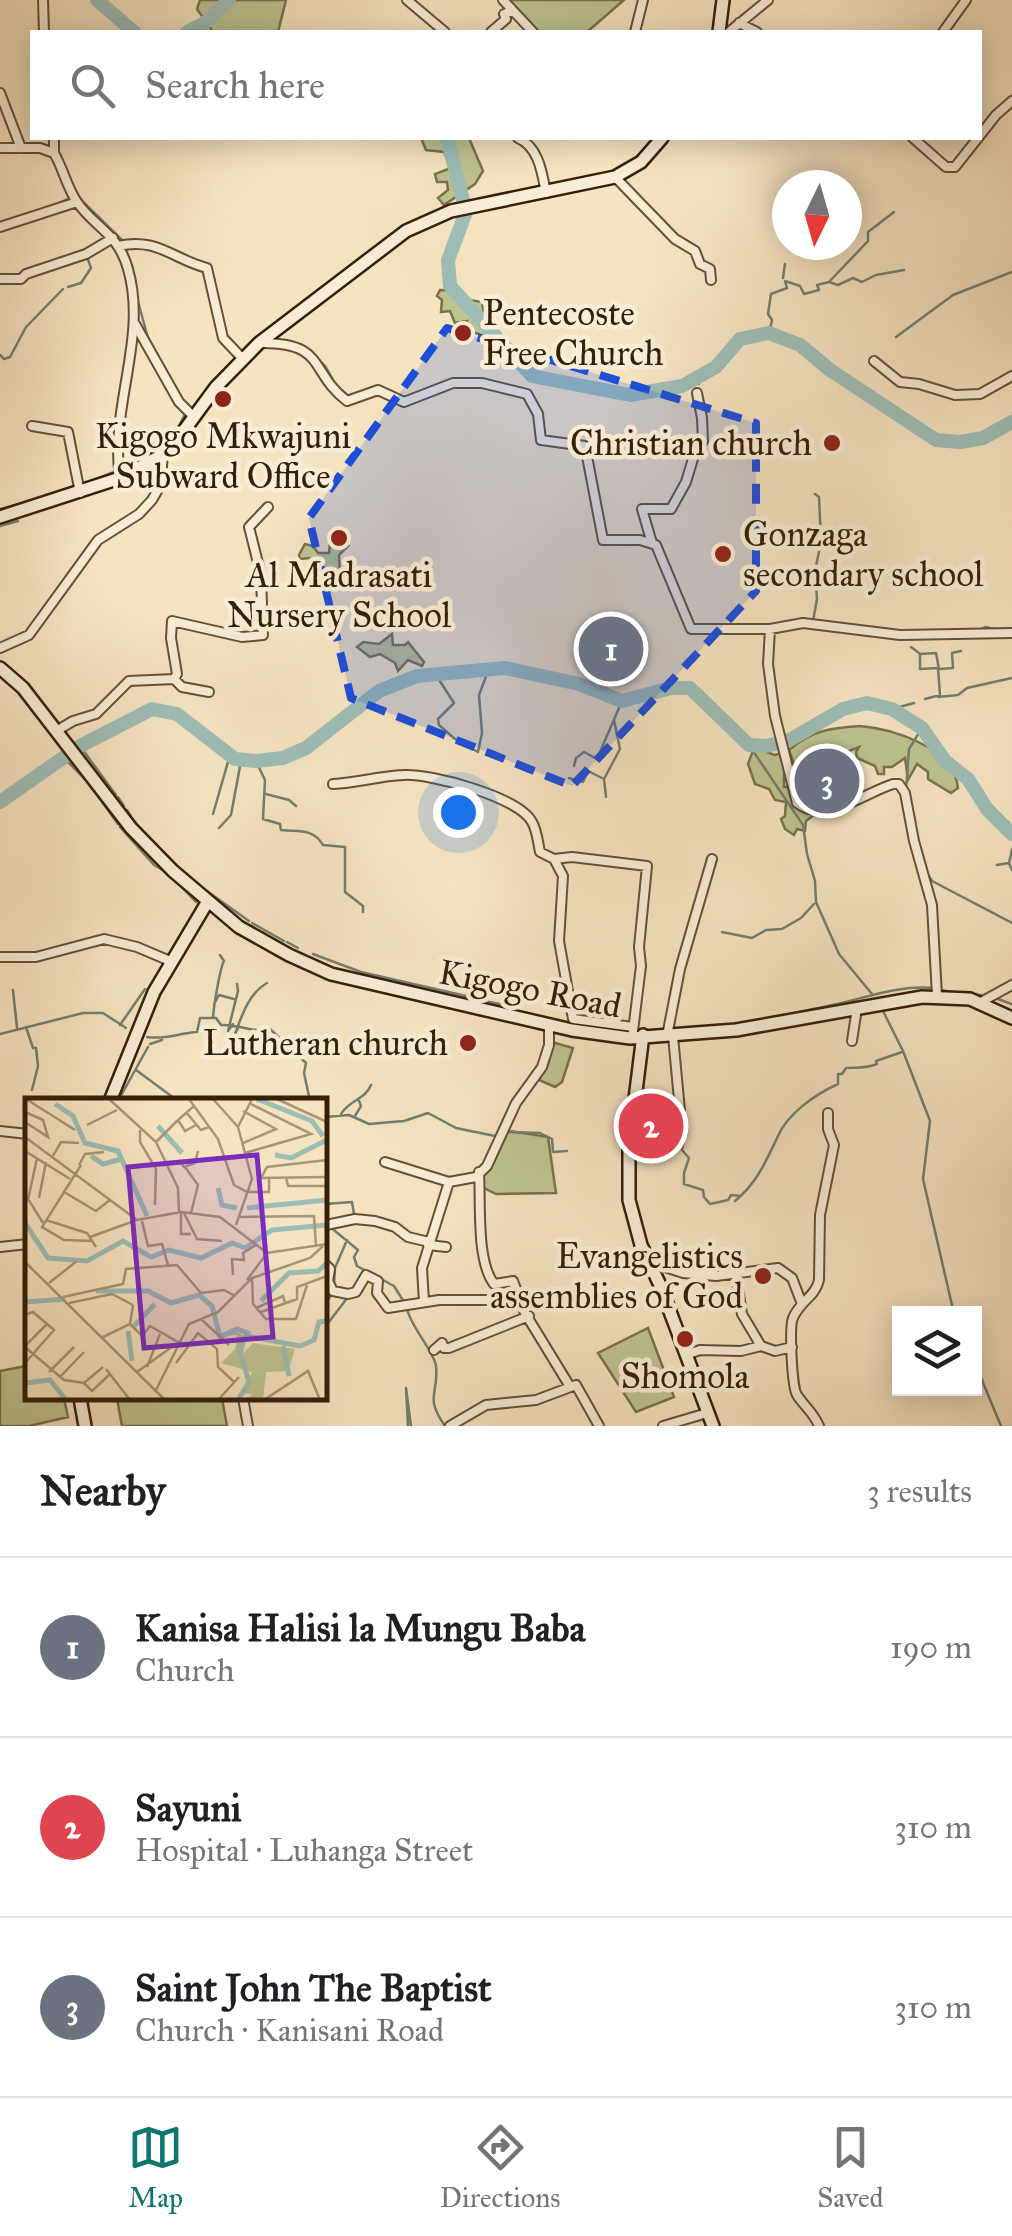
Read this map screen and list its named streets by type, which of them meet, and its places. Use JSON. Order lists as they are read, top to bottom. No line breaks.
{"streets":{"main road":["Kigogo Road"]},"places":["Pentecoste Free Church","Kigogo Mkwajuni Subward Office","Christian church","Al Madrasati Nursery School","Gonzaga secondary school","Lutheran church","Evangelistics assemblies of God","Shomola"],"north":"bottom","page":{"search":"Search here","pins":["1","3","2"],"heading":["Nearby","3 results"],"list":[{"mark":"1","name":"Kanisa Halisi la Mungu Baba","note":"Church","value":"190 m"},{"mark":"2","name":"Sayuni","note":"Hospital · Luhanga Street","value":"310 m"},{"mark":"3","name":"Saint John The Baptist","note":"Church · Kanisani Road","value":"310 m"}],"nav":["Map","Directions","Saved"]}}
